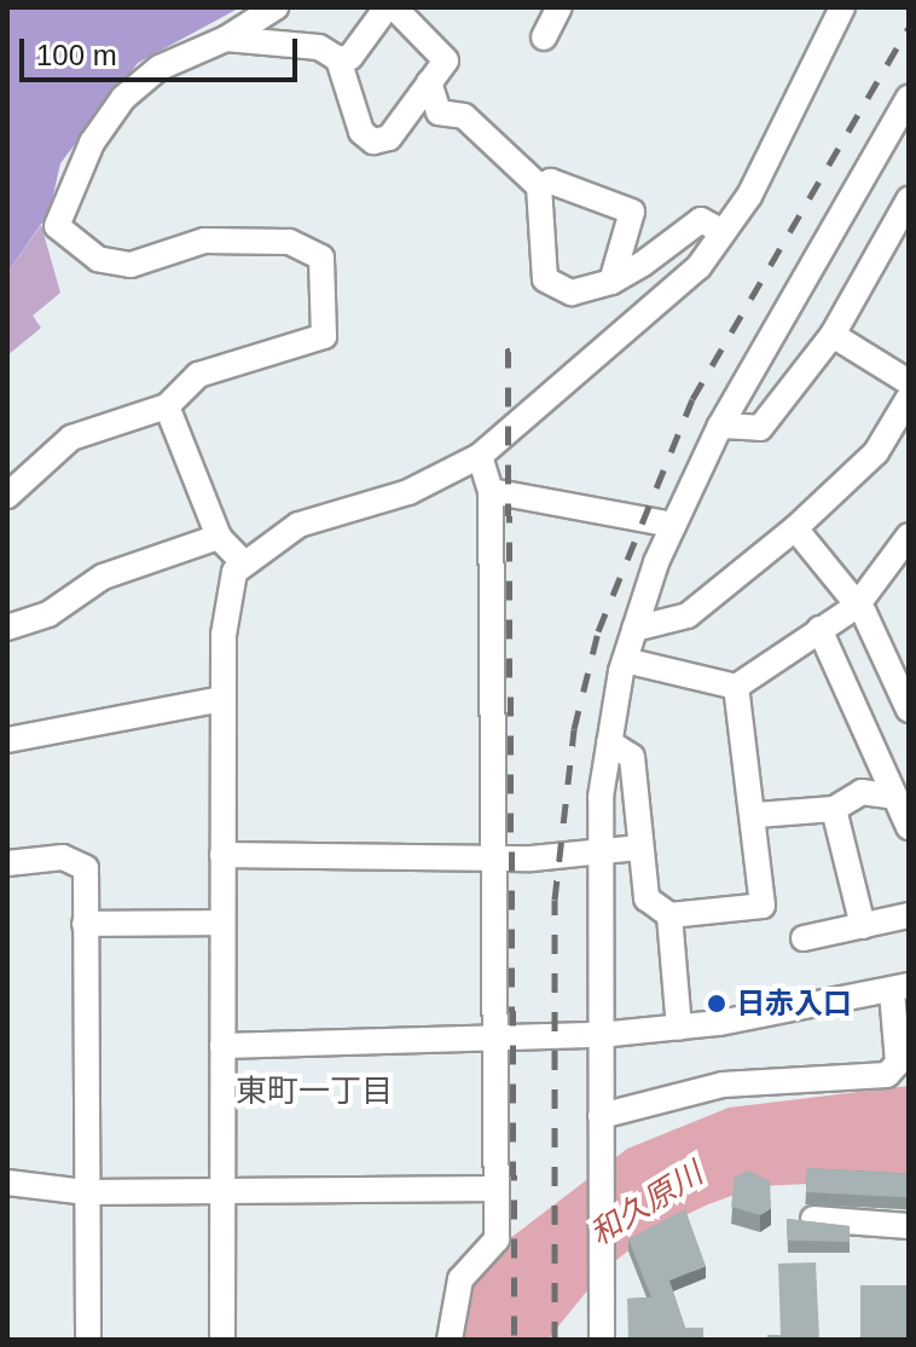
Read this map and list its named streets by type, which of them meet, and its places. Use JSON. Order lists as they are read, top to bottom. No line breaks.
{"districts":["東町一丁目"],"water":["和久原川"],"places":["日赤入口"],"scale_bar":"100 m"}
